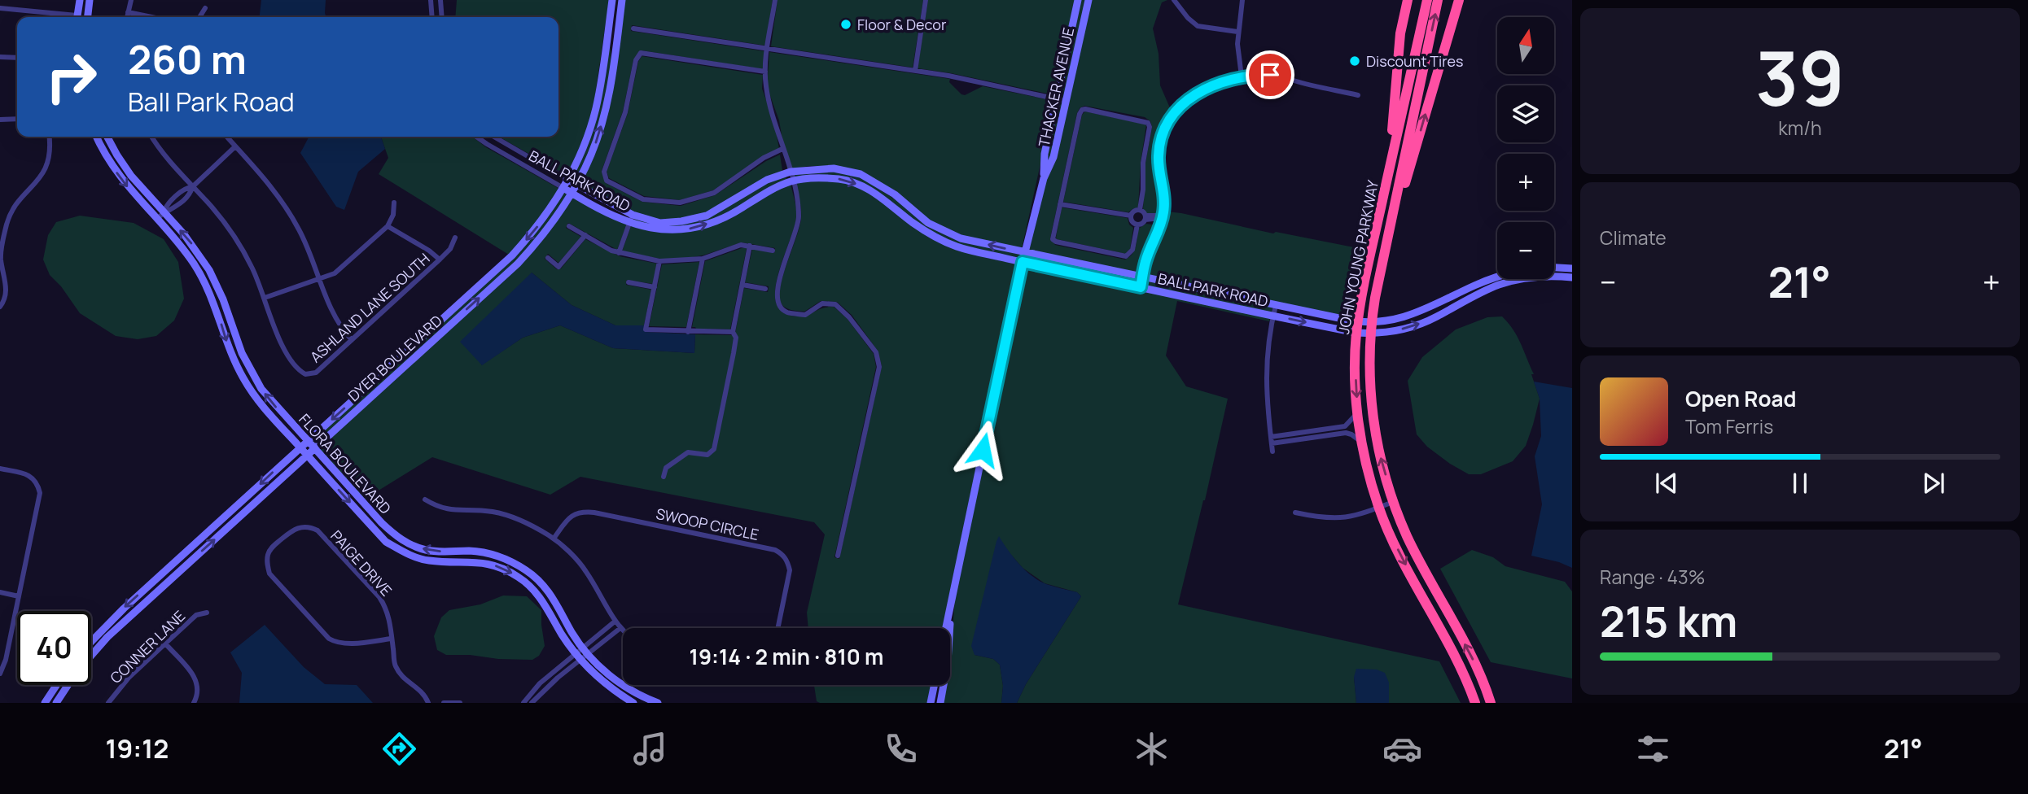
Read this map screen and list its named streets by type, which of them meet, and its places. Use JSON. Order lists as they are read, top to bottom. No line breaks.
{"streets":{"highway":["JOHN YOUNG PARKWAY"],"street":["THACKER AVENUE","BALL PARK ROAD","ASHLAND LANE SOUTH","DYER BOULEVARD","FLORA BOULEVARD","SWOOP CIRCLE","PAIGE DRIVE","CONNER LANE"]},"crossings":[["THACKER AVENUE","BALL PARK ROAD"],["BALL PARK ROAD","JOHN YOUNG PARKWAY"],["BALL PARK ROAD","DYER BOULEVARD"],["DYER BOULEVARD","FLORA BOULEVARD"]],"places":["Floor & Decor","Discount Tires"],"north":"top","page":{"tile":[["39","km/h"],"Climate",["Range · 43%","215 km"]],"map_buttons":["+","−"],"turn":["260 m","Ball Park Road"],"heat":["−","21°","+"],"song":["Open Road","Tom Ferris"],"limit":"40","trip":"19:14 · 2 min · 810 m","tabs":["19:12","21°"]}}
